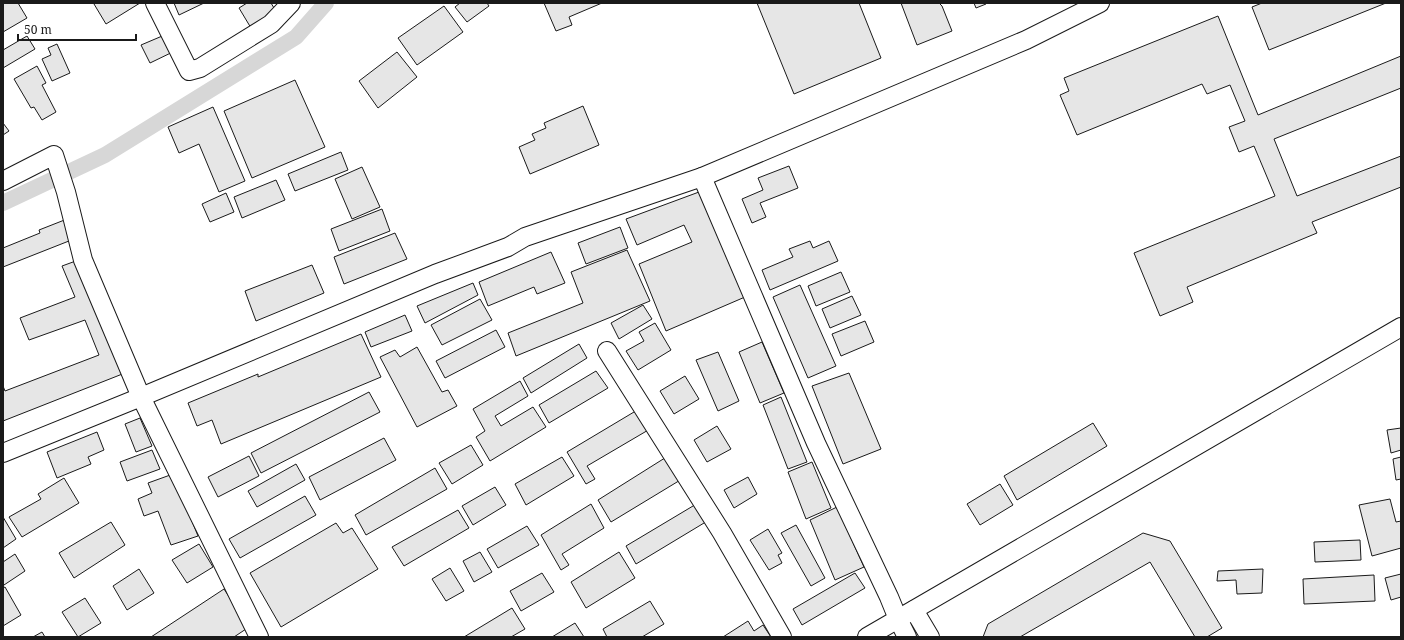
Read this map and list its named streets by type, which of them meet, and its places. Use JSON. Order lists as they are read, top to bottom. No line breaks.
{"scale_bar":"50 m"}
